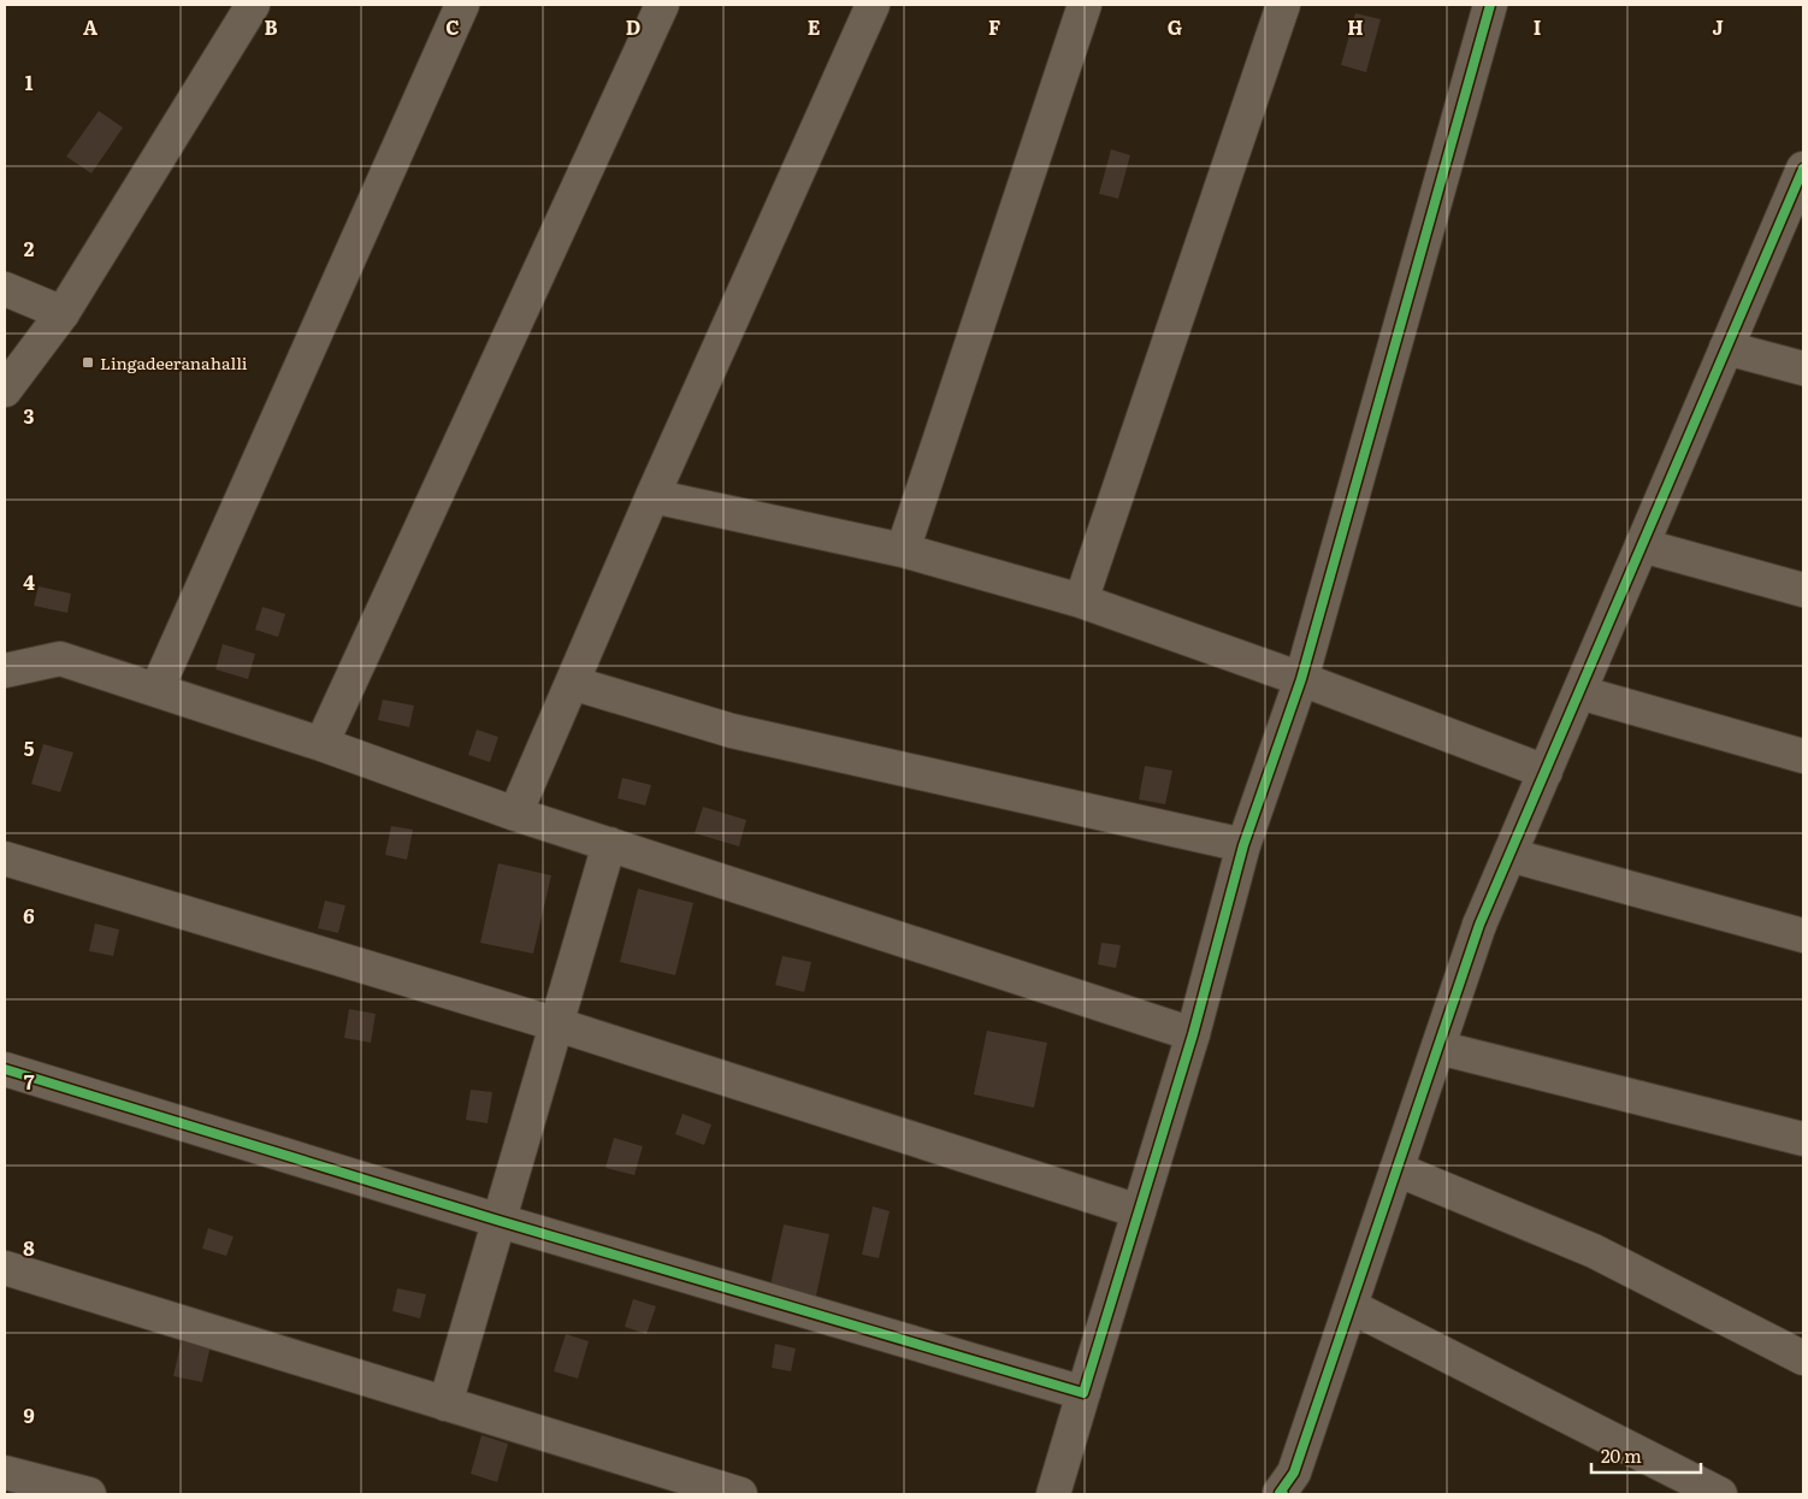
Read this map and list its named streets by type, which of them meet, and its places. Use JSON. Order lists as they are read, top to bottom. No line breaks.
{"places":{"transit":["Lingadeeranahalli"]},"scale_bar":"20 m","grid":{"columns":["A","B","C","D","E","F","G","H","I","J"],"rows":["1","2","3","4","5","6","7","8","9"]}}
